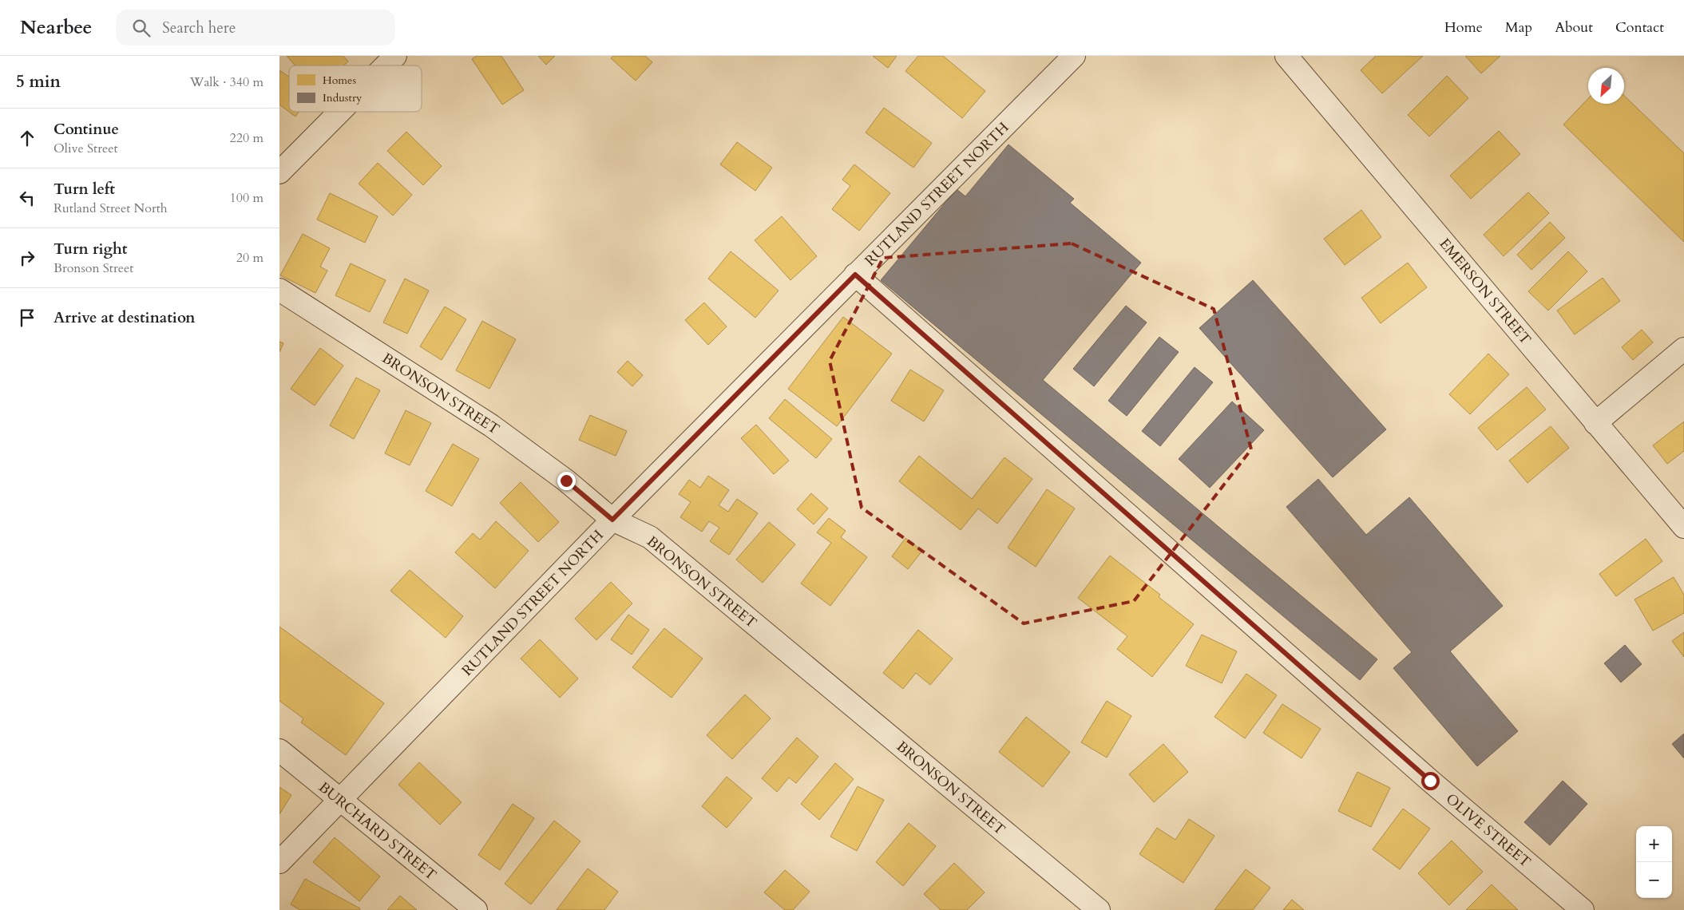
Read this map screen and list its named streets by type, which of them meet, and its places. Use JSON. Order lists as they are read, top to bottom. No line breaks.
{"streets":{"street":["RUTLAND STREET NORTH","EMERSON STREET","BRONSON STREET","OLIVE STREET","BURCHARD STREET"]},"crossings":[["RUTLAND STREET NORTH","BRONSON STREET"],["RUTLAND STREET NORTH","OLIVE STREET"],["RUTLAND STREET NORTH","BURCHARD STREET"]],"legend":["Homes","Industry"],"north":"bottom left","page":{"header":"Nearbee","search":"Search here","nav":["Home","Map","About","Contact"],"heading":["5 min","Walk · 340 m"],"list":[["Continue","Olive Street","220 m"],["Turn left","Rutland Street North","100 m"],["Turn right","Bronson Street","20 m"],"Arrive at destination"],"map_buttons":["+","−"]}}
